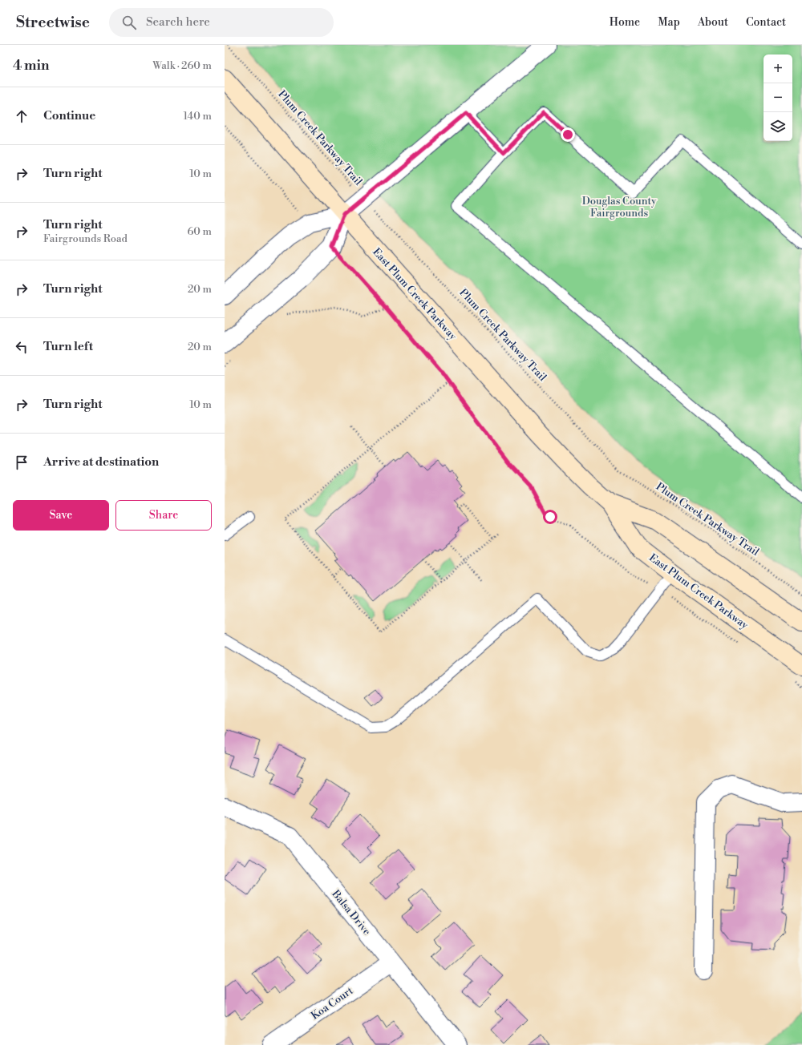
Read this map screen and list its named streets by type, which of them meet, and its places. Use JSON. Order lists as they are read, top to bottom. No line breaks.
{"streets":{"main road":["East Plum Creek Parkway"],"street":["Balsa Drive","Koa Court"],"path":["Plum Creek Parkway Trail"]},"crossings":[["Balsa Drive","Koa Court"]],"parks":["Douglas County Fairgrounds"],"page":{"header":"Streetwise","search":"Search here","nav":["Home","Map","About","Contact"],"heading":["4 min","Walk · 260 m"],"map_buttons":["+","−"],"list":[["Continue","140 m"],["Turn right","10 m"],["Turn right","Fairgrounds Road","60 m"],["Turn right","20 m"],["Turn left","20 m"],["Turn right","10 m"],"Arrive at destination"],"buttons":["Save","Share"]}}
